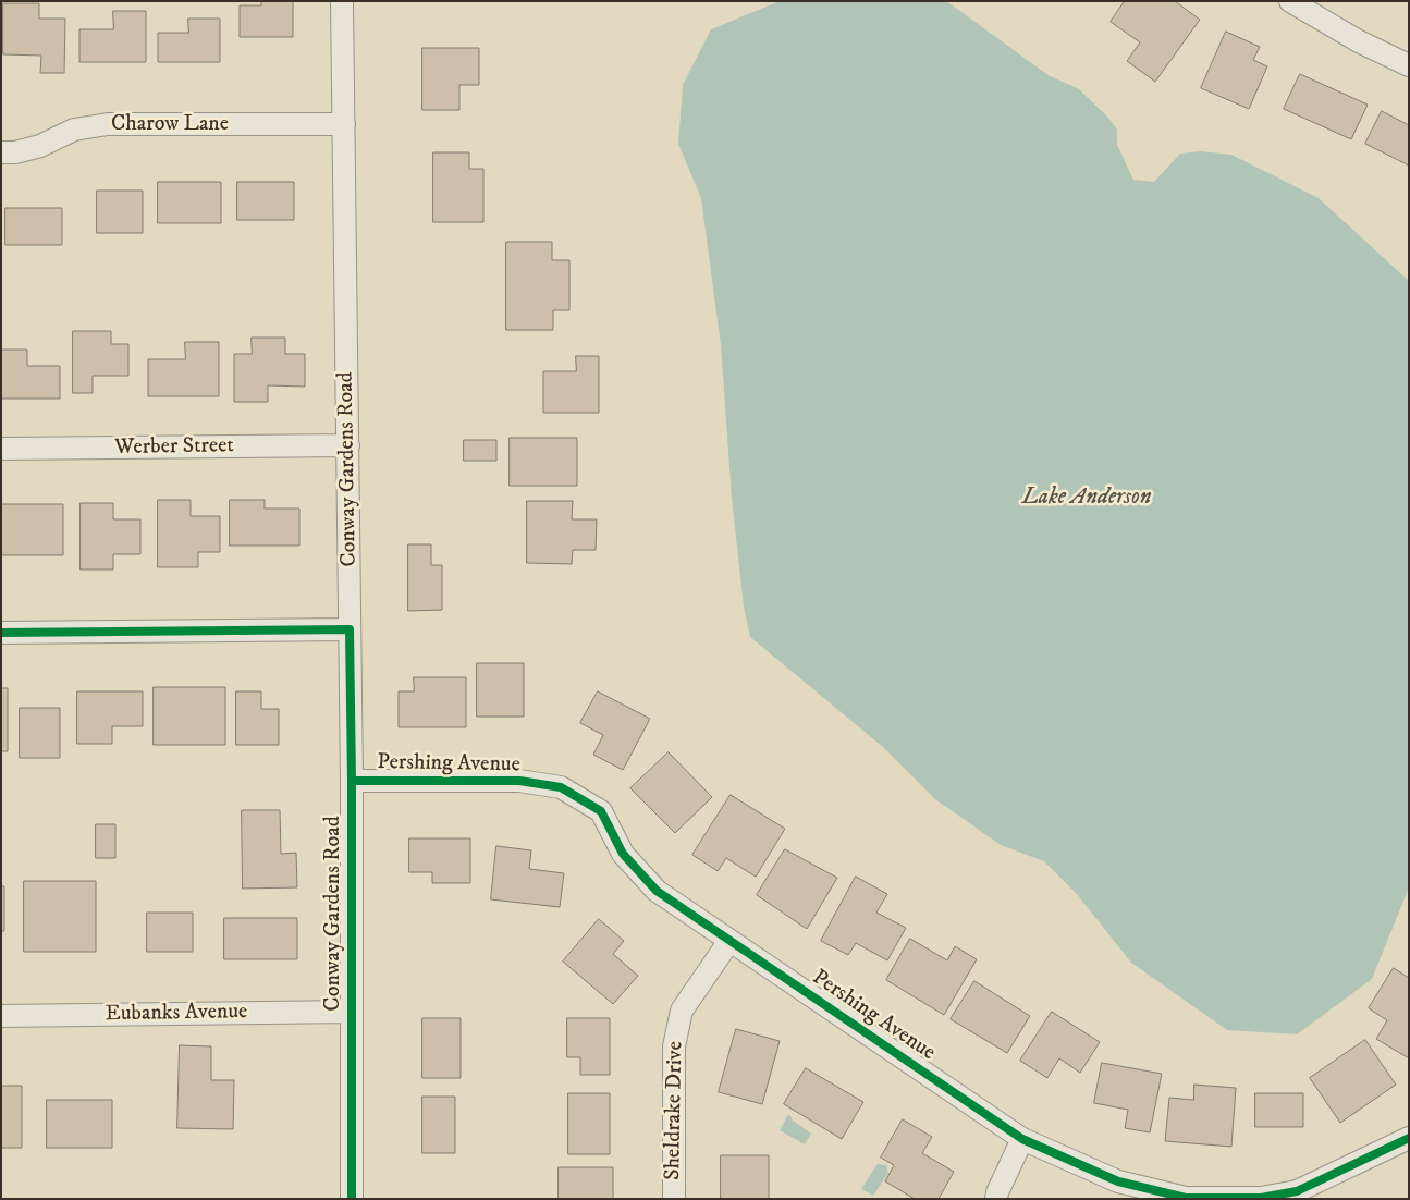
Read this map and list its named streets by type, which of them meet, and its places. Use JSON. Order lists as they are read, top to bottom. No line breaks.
{"streets":{"street":["Charow Lane","Werber Street","Conway Gardens Road","Pershing Avenue","Eubanks Avenue","Sheldrake Drive"]},"crossings":[["Charow Lane","Conway Gardens Road"],["Werber Street","Conway Gardens Road"],["Conway Gardens Road","Pershing Avenue"],["Conway Gardens Road","Eubanks Avenue"],["Pershing Avenue","Sheldrake Drive"]],"water":["Lake Anderson"]}
